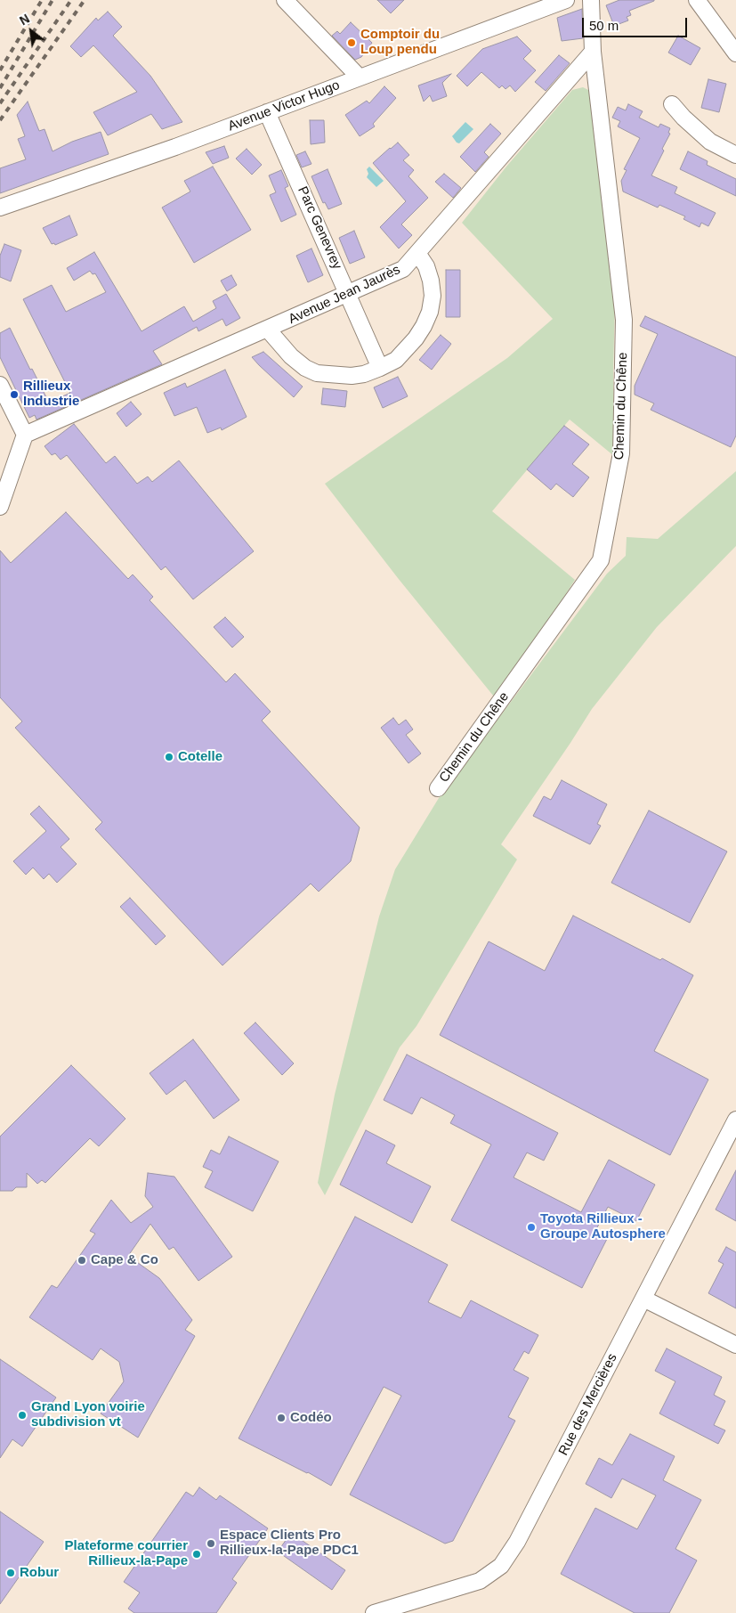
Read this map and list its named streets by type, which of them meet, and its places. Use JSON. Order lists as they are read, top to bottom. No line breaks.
{"streets":{"street":["Avenue Victor Hugo","Parc Genevrey","Avenue Jean Jaurès","Chemin du Chêne","Rue des Mercières"]},"crossings":[["Avenue Victor Hugo","Parc Genevrey"],["Parc Genevrey","Avenue Jean Jaurès"],["Avenue Jean Jaurès","Chemin du Chêne"]],"places":["Comptoir du Loup pendu","Rillieux Industrie","Cotelle","Toyota Rillieux - Groupe Autosphere","Cape & Co","Grand Lyon voirie subdivision vt","Codéo","Espace Clients Pro Rillieux-la-Pape PDC1","Plateforme courrier Rillieux-la-Pape","Robur"],"scale_bar":"50 m","north":"top left"}
